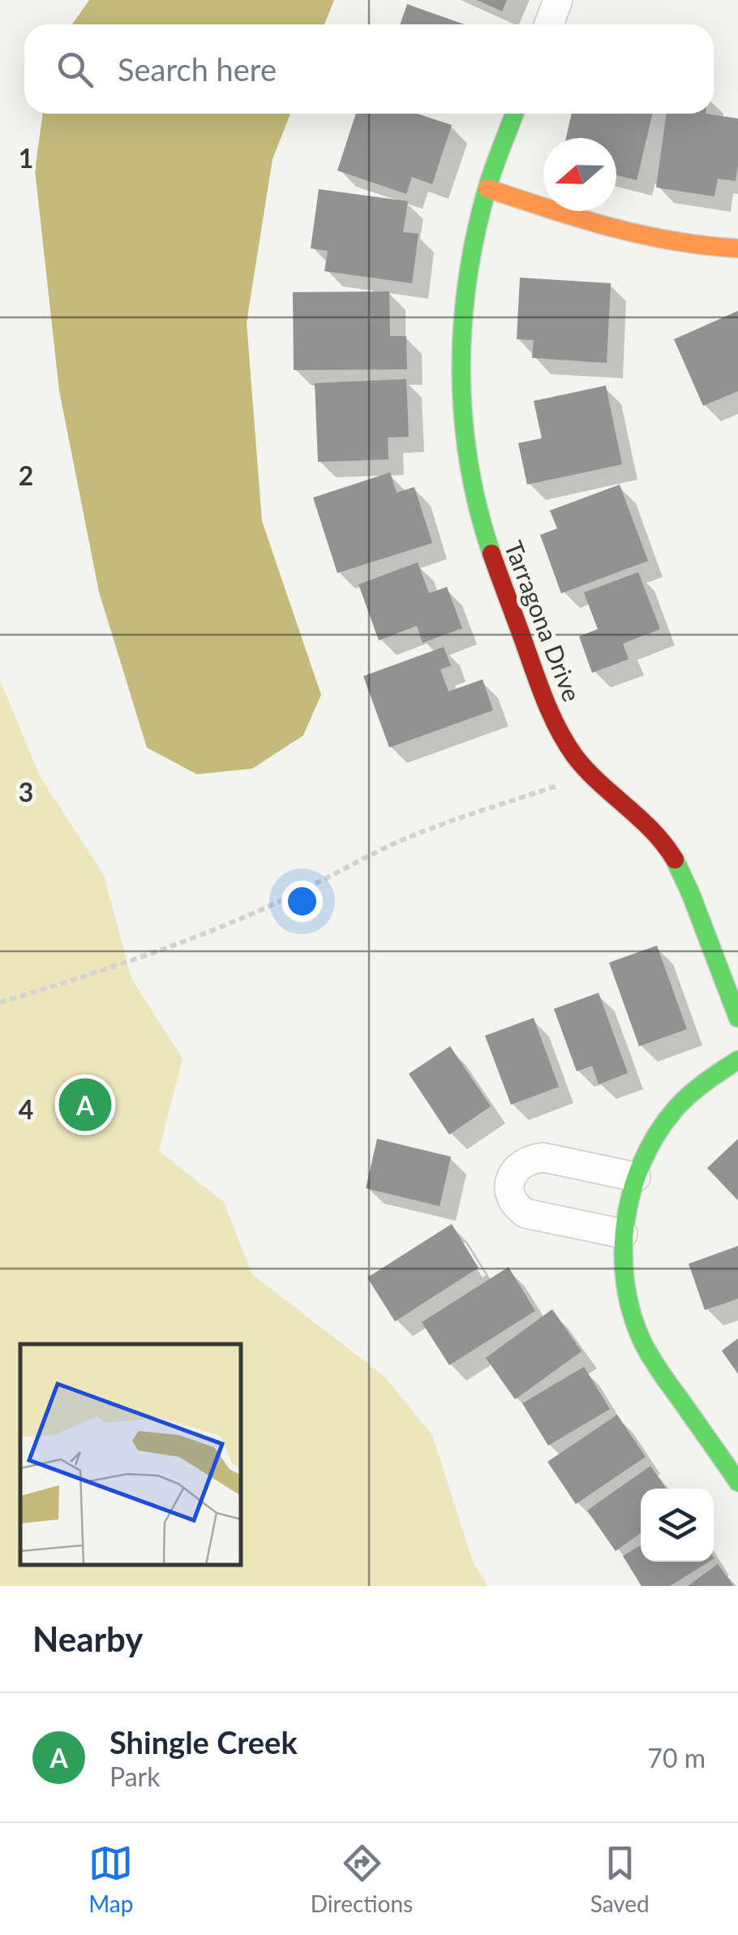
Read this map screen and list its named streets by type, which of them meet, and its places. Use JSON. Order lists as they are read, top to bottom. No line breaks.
{"streets":{"street":["Tarragona Drive"]},"north":"left","page":{"search":"Search here","pins":"A","heading":"Nearby","list":[{"mark":"A","name":"Shingle Creek","note":"Park","value":"70 m"}],"nav":["Map","Directions","Saved"]},"grid":{"rows":["1","2","3","4"]}}
